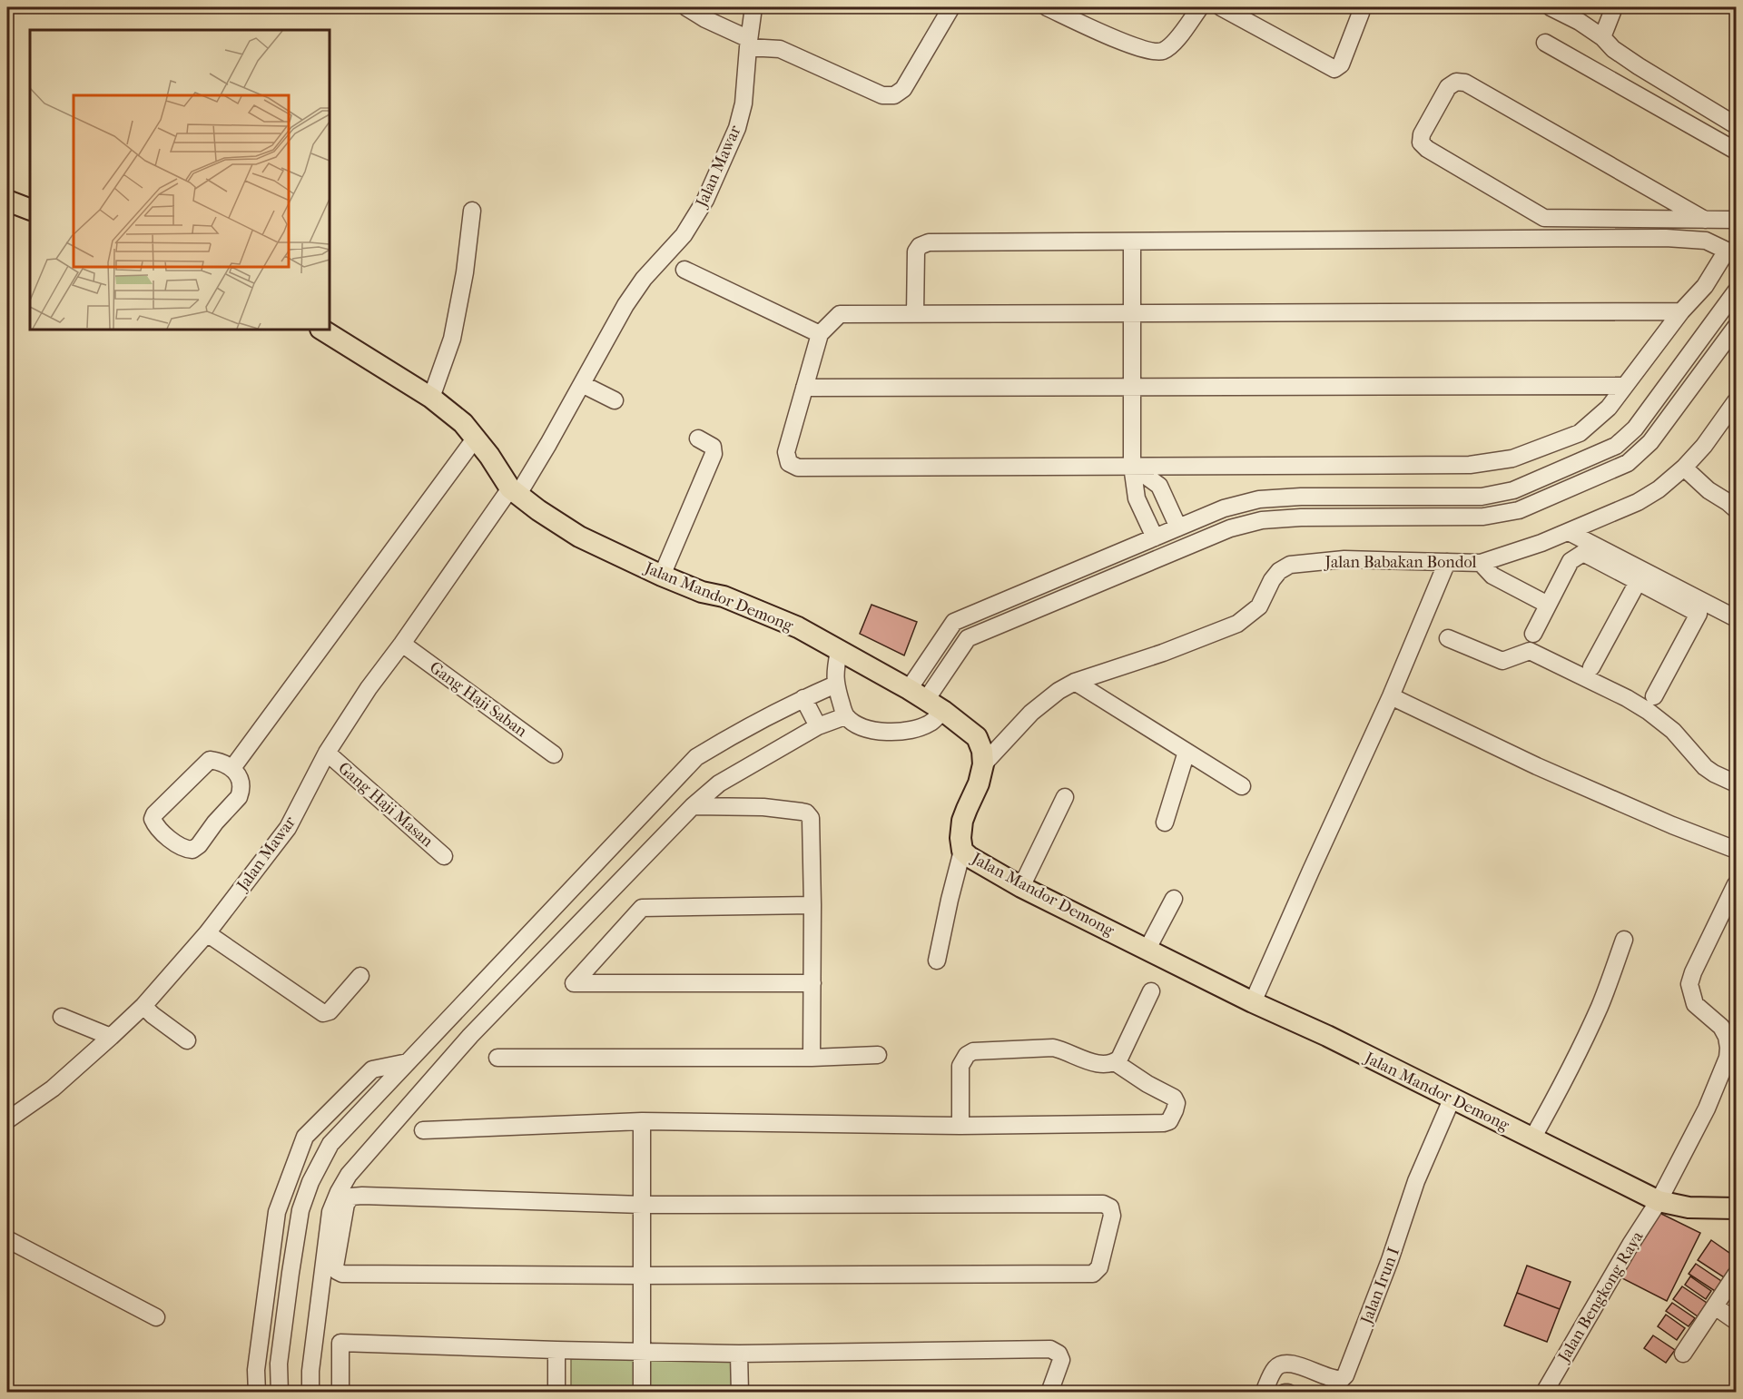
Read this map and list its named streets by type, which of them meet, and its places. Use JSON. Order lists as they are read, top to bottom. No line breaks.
{"streets":{"main road":["Jalan Mandor Demong"],"street":["Jalan Mawar","Jalan Babakan Bondol","Gang Haji Saban","Gang Haji Masan","Jalan Irun I","Jalan Bengkong Raya"]},"crossings":[["Jalan Mawar","Jalan Mandor Demong"],["Jalan Mawar","Gang Haji Saban"],["Jalan Mawar","Gang Haji Masan"],["Jalan Babakan Bondol","Jalan Mandor Demong"],["Jalan Mandor Demong","Jalan Irun I"],["Jalan Mandor Demong","Jalan Bengkong Raya"]]}
